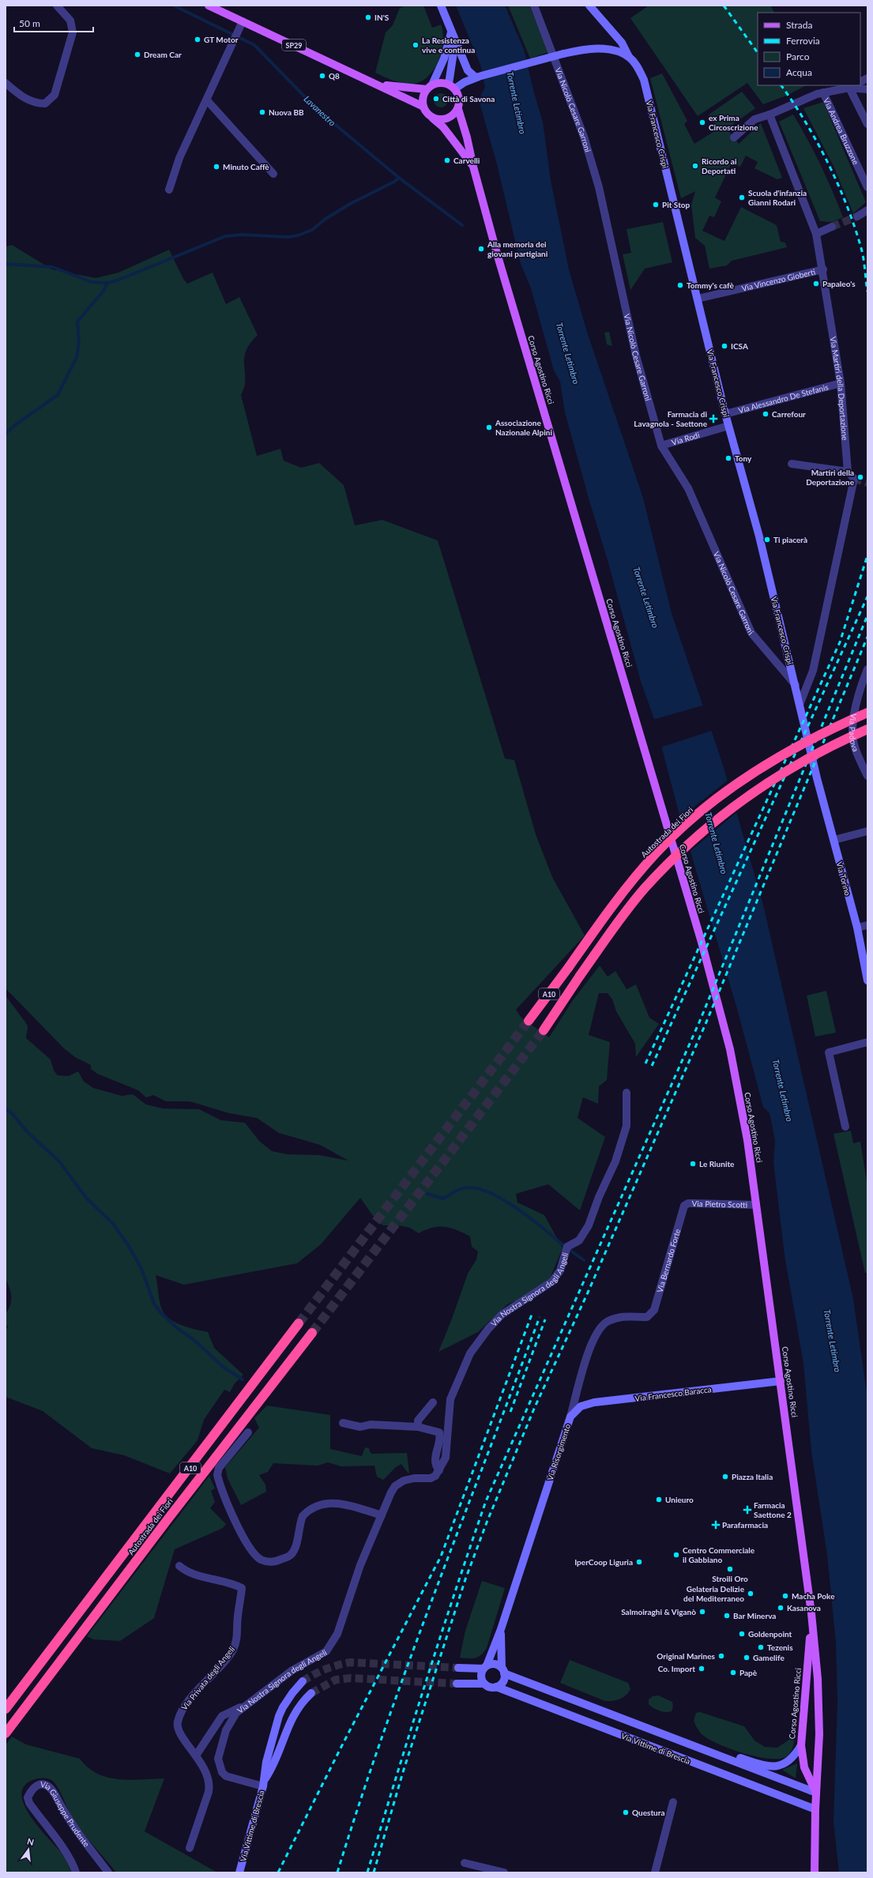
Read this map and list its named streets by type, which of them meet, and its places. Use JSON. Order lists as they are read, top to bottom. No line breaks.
{"streets":{"highway":["Autostrada dei Fiori","A10"],"main road":["SP29","Corso Agostino Ricci"],"street":["Via Nicolò Cesare Garroni","Via Andrea Bruzzone","Via Francesco Crispi","Via Vincenzo Gioberti","Via Martiri della Deportazione","Via Alessandro De Stefanis","Via Rodi","Via Padova","Via Torino","Via Pietro Scotti","Via Bernardo Forte","Via Nostra Signora degli Angeli","Via Francesco Baracca","Via Risorgimento","Via Privata degli Angeli","Via Vittime di Brescia","Via Giuseppe Prudente"]},"crossings":[["SP29","Via Francesco Crispi"],["SP29","Corso Agostino Ricci"],["Via Nicolò Cesare Garroni","Via Francesco Crispi"],["Via Nicolò Cesare Garroni","Via Rodi"],["Via Andrea Bruzzone","Via Martiri della Deportazione"],["Via Francesco Crispi","Via Vincenzo Gioberti"],["Via Francesco Crispi","Corso Agostino Ricci"],["Via Francesco Crispi","Via Alessandro De Stefanis"],["Via Francesco Crispi","Via Rodi"],["Via Francesco Crispi","Via Torino"],["Via Vincenzo Gioberti","Via Martiri della Deportazione"],["Corso Agostino Ricci","Via Pietro Scotti"],["Corso Agostino Ricci","Via Francesco Baracca"],["Corso Agostino Ricci","Via Vittime di Brescia"],["Via Martiri della Deportazione","Via Alessandro De Stefanis"],["Via Pietro Scotti","Via Bernardo Forte"],["Via Bernardo Forte","Via Risorgimento"],["Via Nostra Signora degli Angeli","Via Vittime di Brescia"],["Via Francesco Baracca","Via Risorgimento"],["Via Risorgimento","Via Vittime di Brescia"]],"water":["Torrente Letimbro","Lavanestro"],"places":{"other":["IN'S","GT Motor","La Resistenza vive e continua","Dream Car","Q8","Città di Savona","Nuova BB","ex Prima Circoscrizione","Carvelli","Ricordo ai Deportati","Minuto Caffè","Scuola d'infanzia Gianni Rodari","Pit Stop","Alla memoria dei giovani partigiani","Papaleo's","Tommy's cafè","ICSA","Carrefour","Associazione Nazionale Alpini","Tony","Martiri della Deportazione","Ti piacerà","Le Riunite","Piazza Italia","Unieuro","Centro Commerciale il Gabbiano","IperCoop Liguria","Stroili Oro","Gelateria Delizie del Mediterraneo","Macha Poke","Kasanova","Salmoiraghi & Viganò","Bar Minerva","Goldenpoint","Tezenis","Original Marines","Gamelife","Co. Import","Papè","Questura"],"health":["Farmacia di Lavagnola - Saettone","Farmacia Saettone 2","Parafarmacia"]},"legend":["Strada","Ferrovia","Parco","Acqua"],"scale_bar":"50 m","north":"top"}
